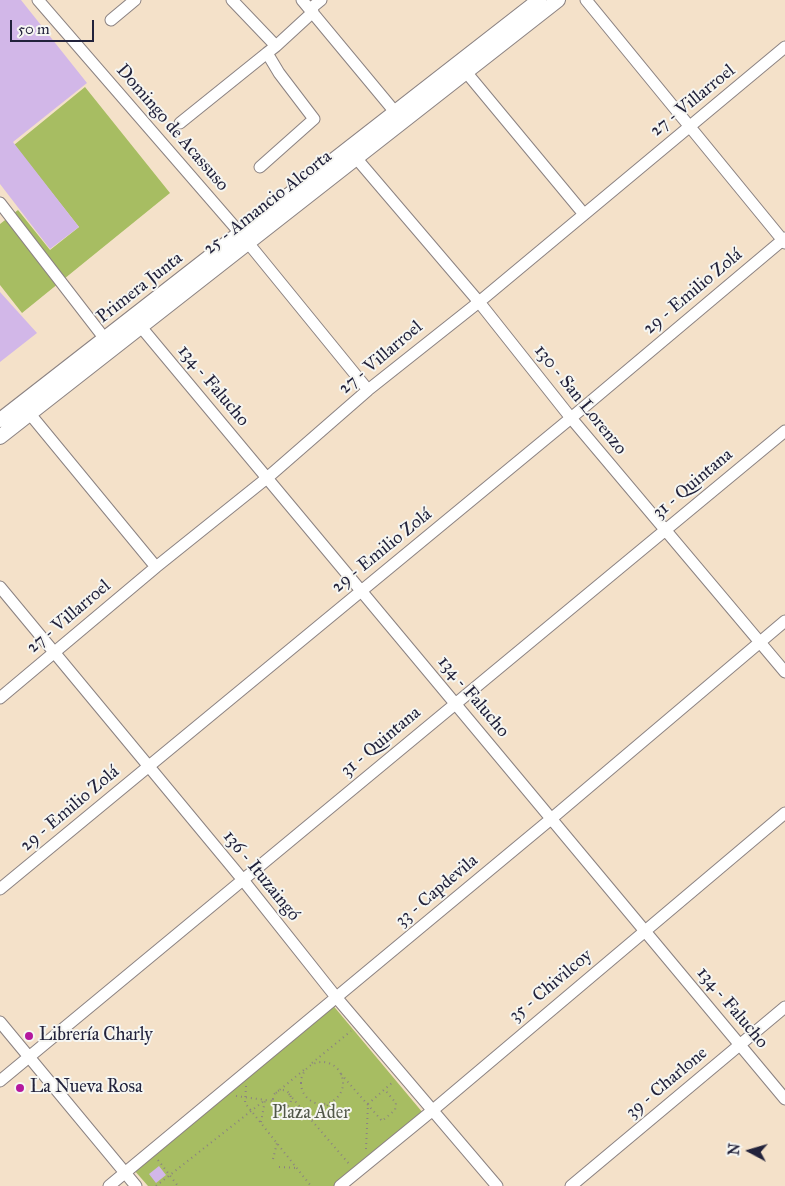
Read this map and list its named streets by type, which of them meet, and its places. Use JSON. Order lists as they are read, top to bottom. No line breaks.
{"streets":{"main road":["Primera Junta"],"street":["27 - Villarroel","Domingo de Acassuso","29 - Emilio Zolá","134 - Falucho","130 - San Lorenzo","31 - Quintana","136 - Ituzaingó","33 - Capdevila","35 - Chivilcoy","39 - Charlone"]},"crossings":[["27 - Villarroel","Domingo de Acassuso"],["27 - Villarroel","134 - Falucho"],["27 - Villarroel","130 - San Lorenzo"],["27 - Villarroel","136 - Ituzaingó"],["Domingo de Acassuso","Primera Junta"],["Primera Junta","134 - Falucho"],["Primera Junta","130 - San Lorenzo"],["29 - Emilio Zolá","134 - Falucho"],["29 - Emilio Zolá","130 - San Lorenzo"],["29 - Emilio Zolá","136 - Ituzaingó"],["134 - Falucho","31 - Quintana"],["134 - Falucho","33 - Capdevila"],["134 - Falucho","35 - Chivilcoy"],["134 - Falucho","39 - Charlone"],["130 - San Lorenzo","31 - Quintana"],["130 - San Lorenzo","33 - Capdevila"],["31 - Quintana","136 - Ituzaingó"],["136 - Ituzaingó","33 - Capdevila"],["136 - Ituzaingó","35 - Chivilcoy"]],"parks":["Plaza Ader"],"places":["Librería Charly","La Nueva Rosa"],"scale_bar":"50 m","north":"left"}
